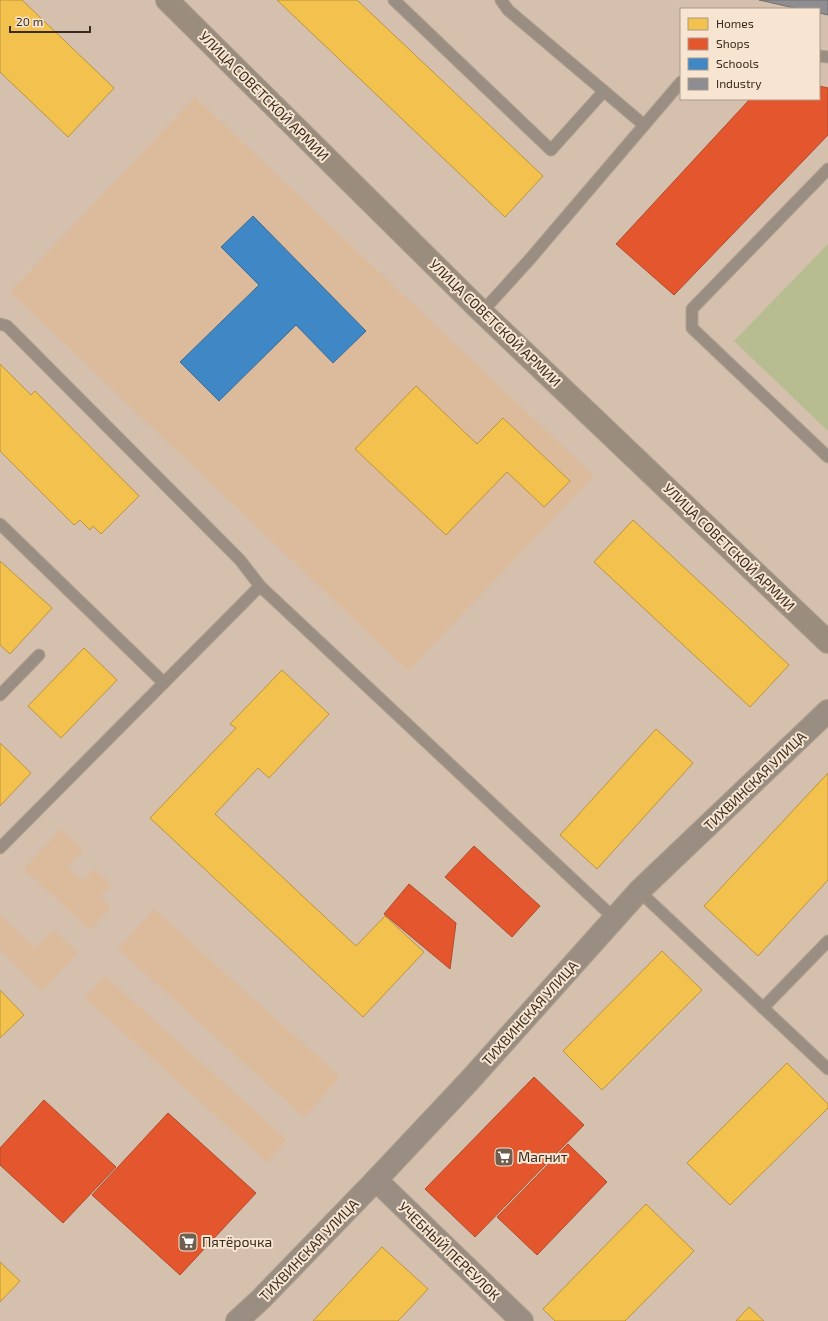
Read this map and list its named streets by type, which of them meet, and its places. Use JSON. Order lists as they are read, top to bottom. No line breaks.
{"streets":{"main road":["УЛИЦА СОВЕТСКОЙ АРМИИ"],"street":["ТИХВИНСКАЯ УЛИЦА","УЧЕБНЫЙ ПЕРЕУЛОК"]},"crossings":[["ТИХВИНСКАЯ УЛИЦА","УЧЕБНЫЙ ПЕРЕУЛОК"]],"places":{"supermarket":["Магнит","Пятёрочка"]},"legend":["Homes","Shops","Schools","Industry"],"scale_bar":"20 m"}
